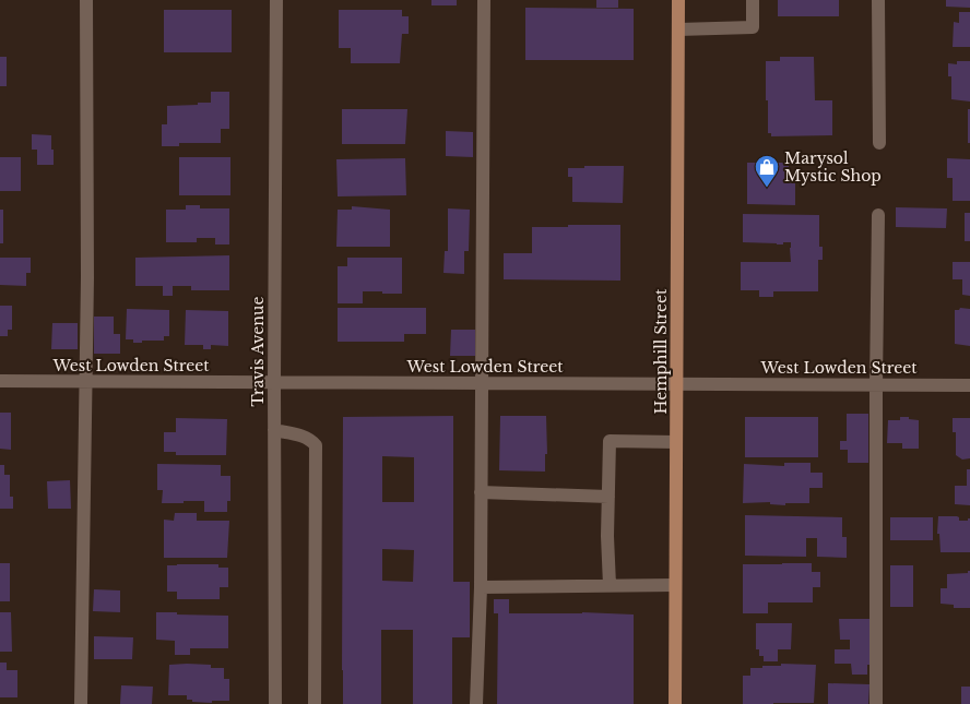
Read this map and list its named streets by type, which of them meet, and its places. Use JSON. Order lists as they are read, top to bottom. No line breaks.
{"streets":{"main road":["Hemphill Street"],"street":["Travis Avenue","West Lowden Street"]},"crossings":[["Travis Avenue","West Lowden Street"],["Hemphill Street","West Lowden Street"]],"places":{"shop":["Marysol Mystic Shop"]}}
